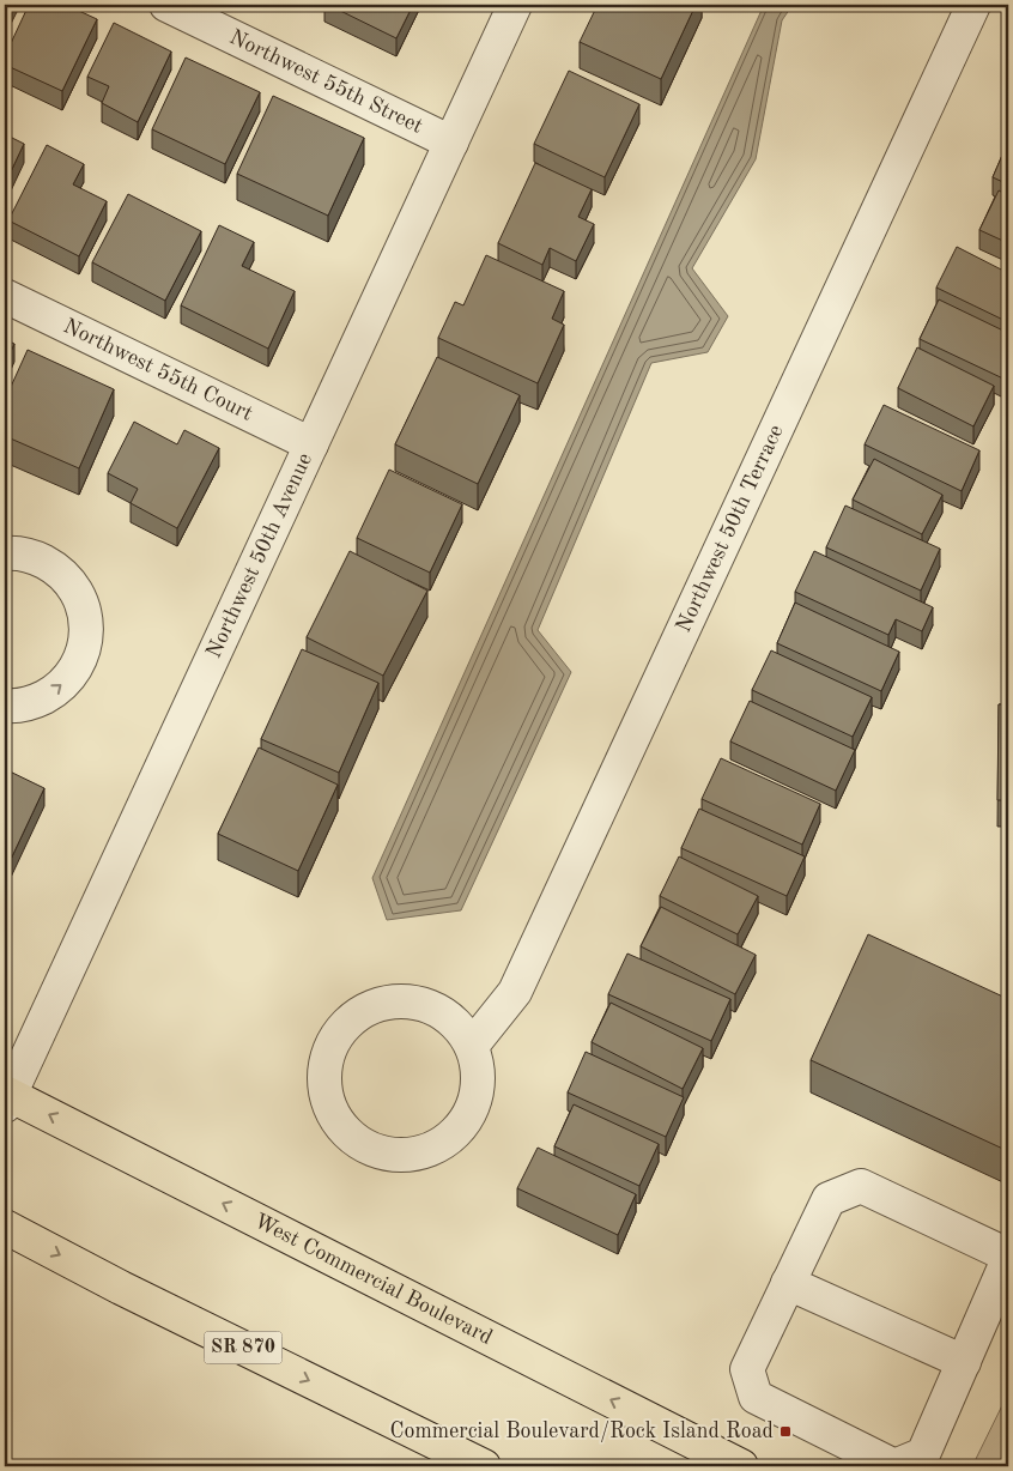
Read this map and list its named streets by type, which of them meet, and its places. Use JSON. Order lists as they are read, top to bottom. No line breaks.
{"streets":{"highway":["West Commercial Boulevard","SR 870"],"street":["Northwest 55th Street","Northwest 55th Court","Northwest 50th Terrace","Northwest 50th Avenue"]},"crossings":[["Northwest 55th Street","Northwest 50th Avenue"],["Northwest 55th Court","Northwest 50th Avenue"],["Northwest 50th Avenue","West Commercial Boulevard"]],"places":{"transit":["Commercial Boulevard/Rock Island Road"]}}
